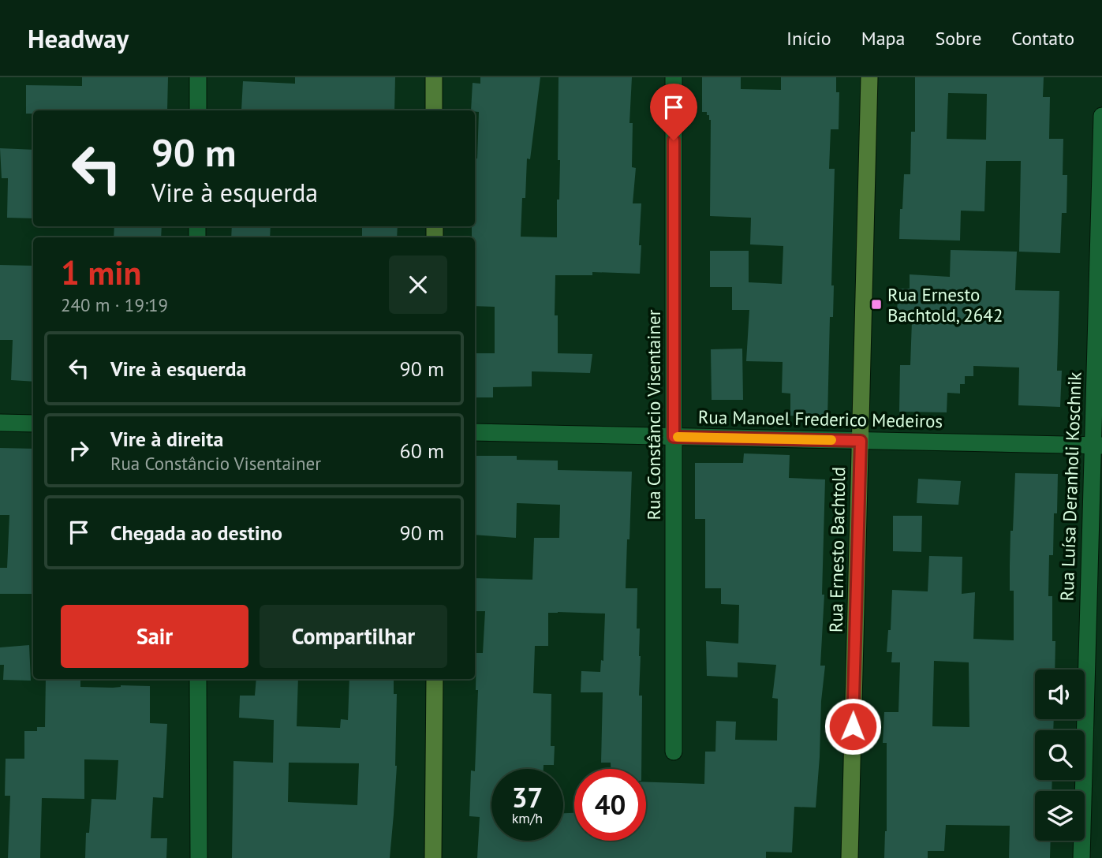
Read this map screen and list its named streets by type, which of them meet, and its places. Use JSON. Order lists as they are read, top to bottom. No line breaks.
{"streets":{"street":["Rua Constâncio Visentainer","Rua Manoel Frederico Medeiros","Rua Luísa Deranholi Koschnik","Rua Ernesto Bachtold"]},"crossings":[["Rua Constâncio Visentainer","Rua Manoel Frederico Medeiros"],["Rua Manoel Frederico Medeiros","Rua Luísa Deranholi Koschnik"],["Rua Manoel Frederico Medeiros","Rua Ernesto Bachtold"]],"places":{"transit":["Rua Ernesto Bachtold, 2642"]},"page":{"header":"Headway","nav":["Início","Mapa","Sobre","Contato"],"turn":["90 m","Vire à esquerda"],"heading":["1 min","240 m · 19:19"],"list":[{"name":"Vire à esquerda","value":"90 m"},{"name":"Vire à direita","note":"Rua Constâncio Visentainer","value":"60 m"},{"name":"Chegada ao destino","value":"90 m"}],"buttons":["Sair","Compartilhar"],"speed":"37 km/h","limit":"40"}}
